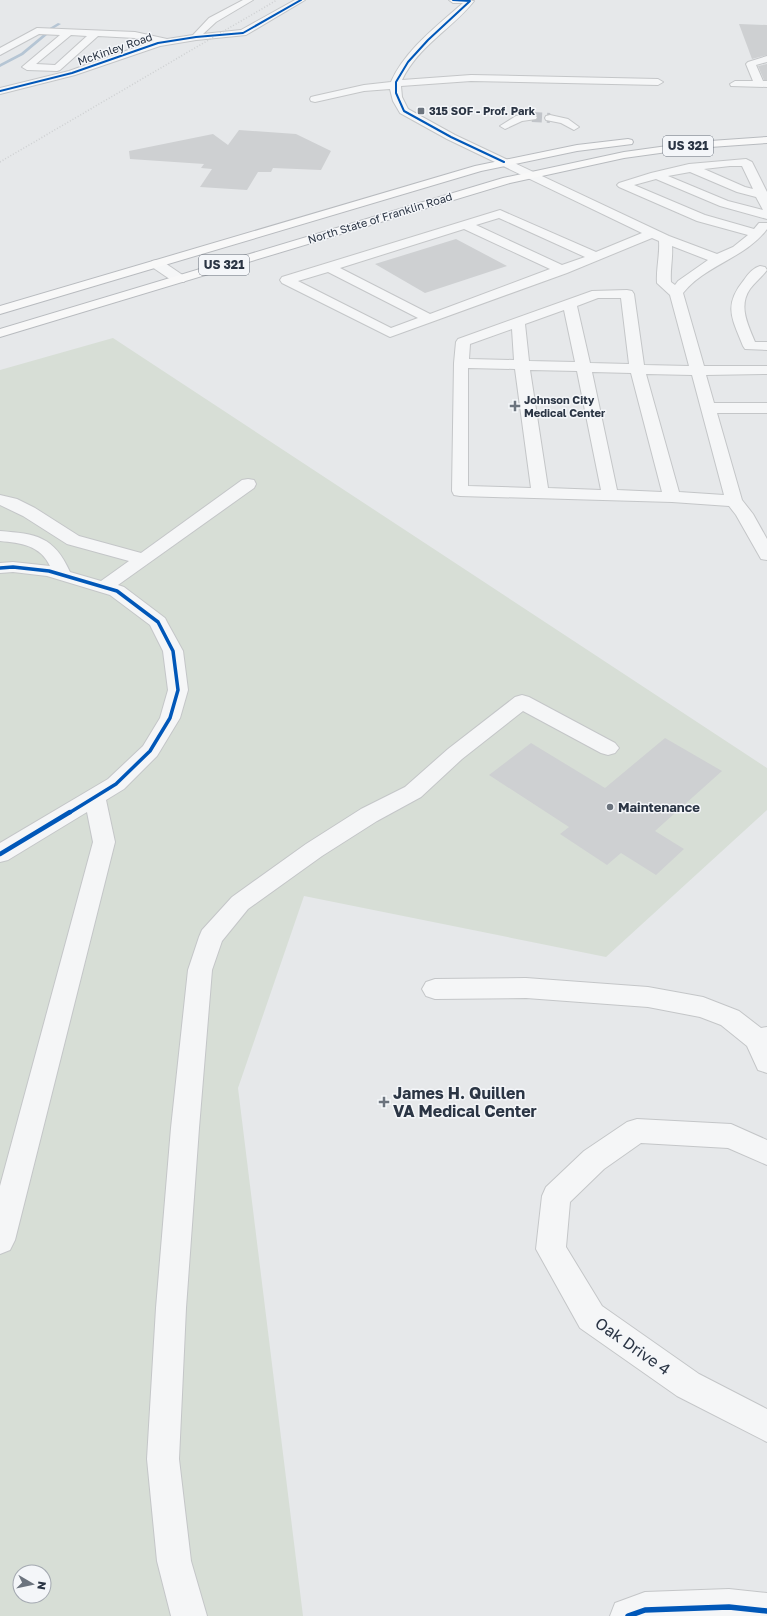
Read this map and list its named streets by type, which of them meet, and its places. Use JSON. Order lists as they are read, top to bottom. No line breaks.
{"streets":{"highway":["US 321","North State of Franklin Road"],"street":["McKinley Road","Oak Drive 4"]},"places":{"transit":["315 SOF - Prof. Park"],"health":["Johnson City Medical Center","James H. Quillen VA Medical Center"],"other":["Maintenance"]},"north":"right"}
